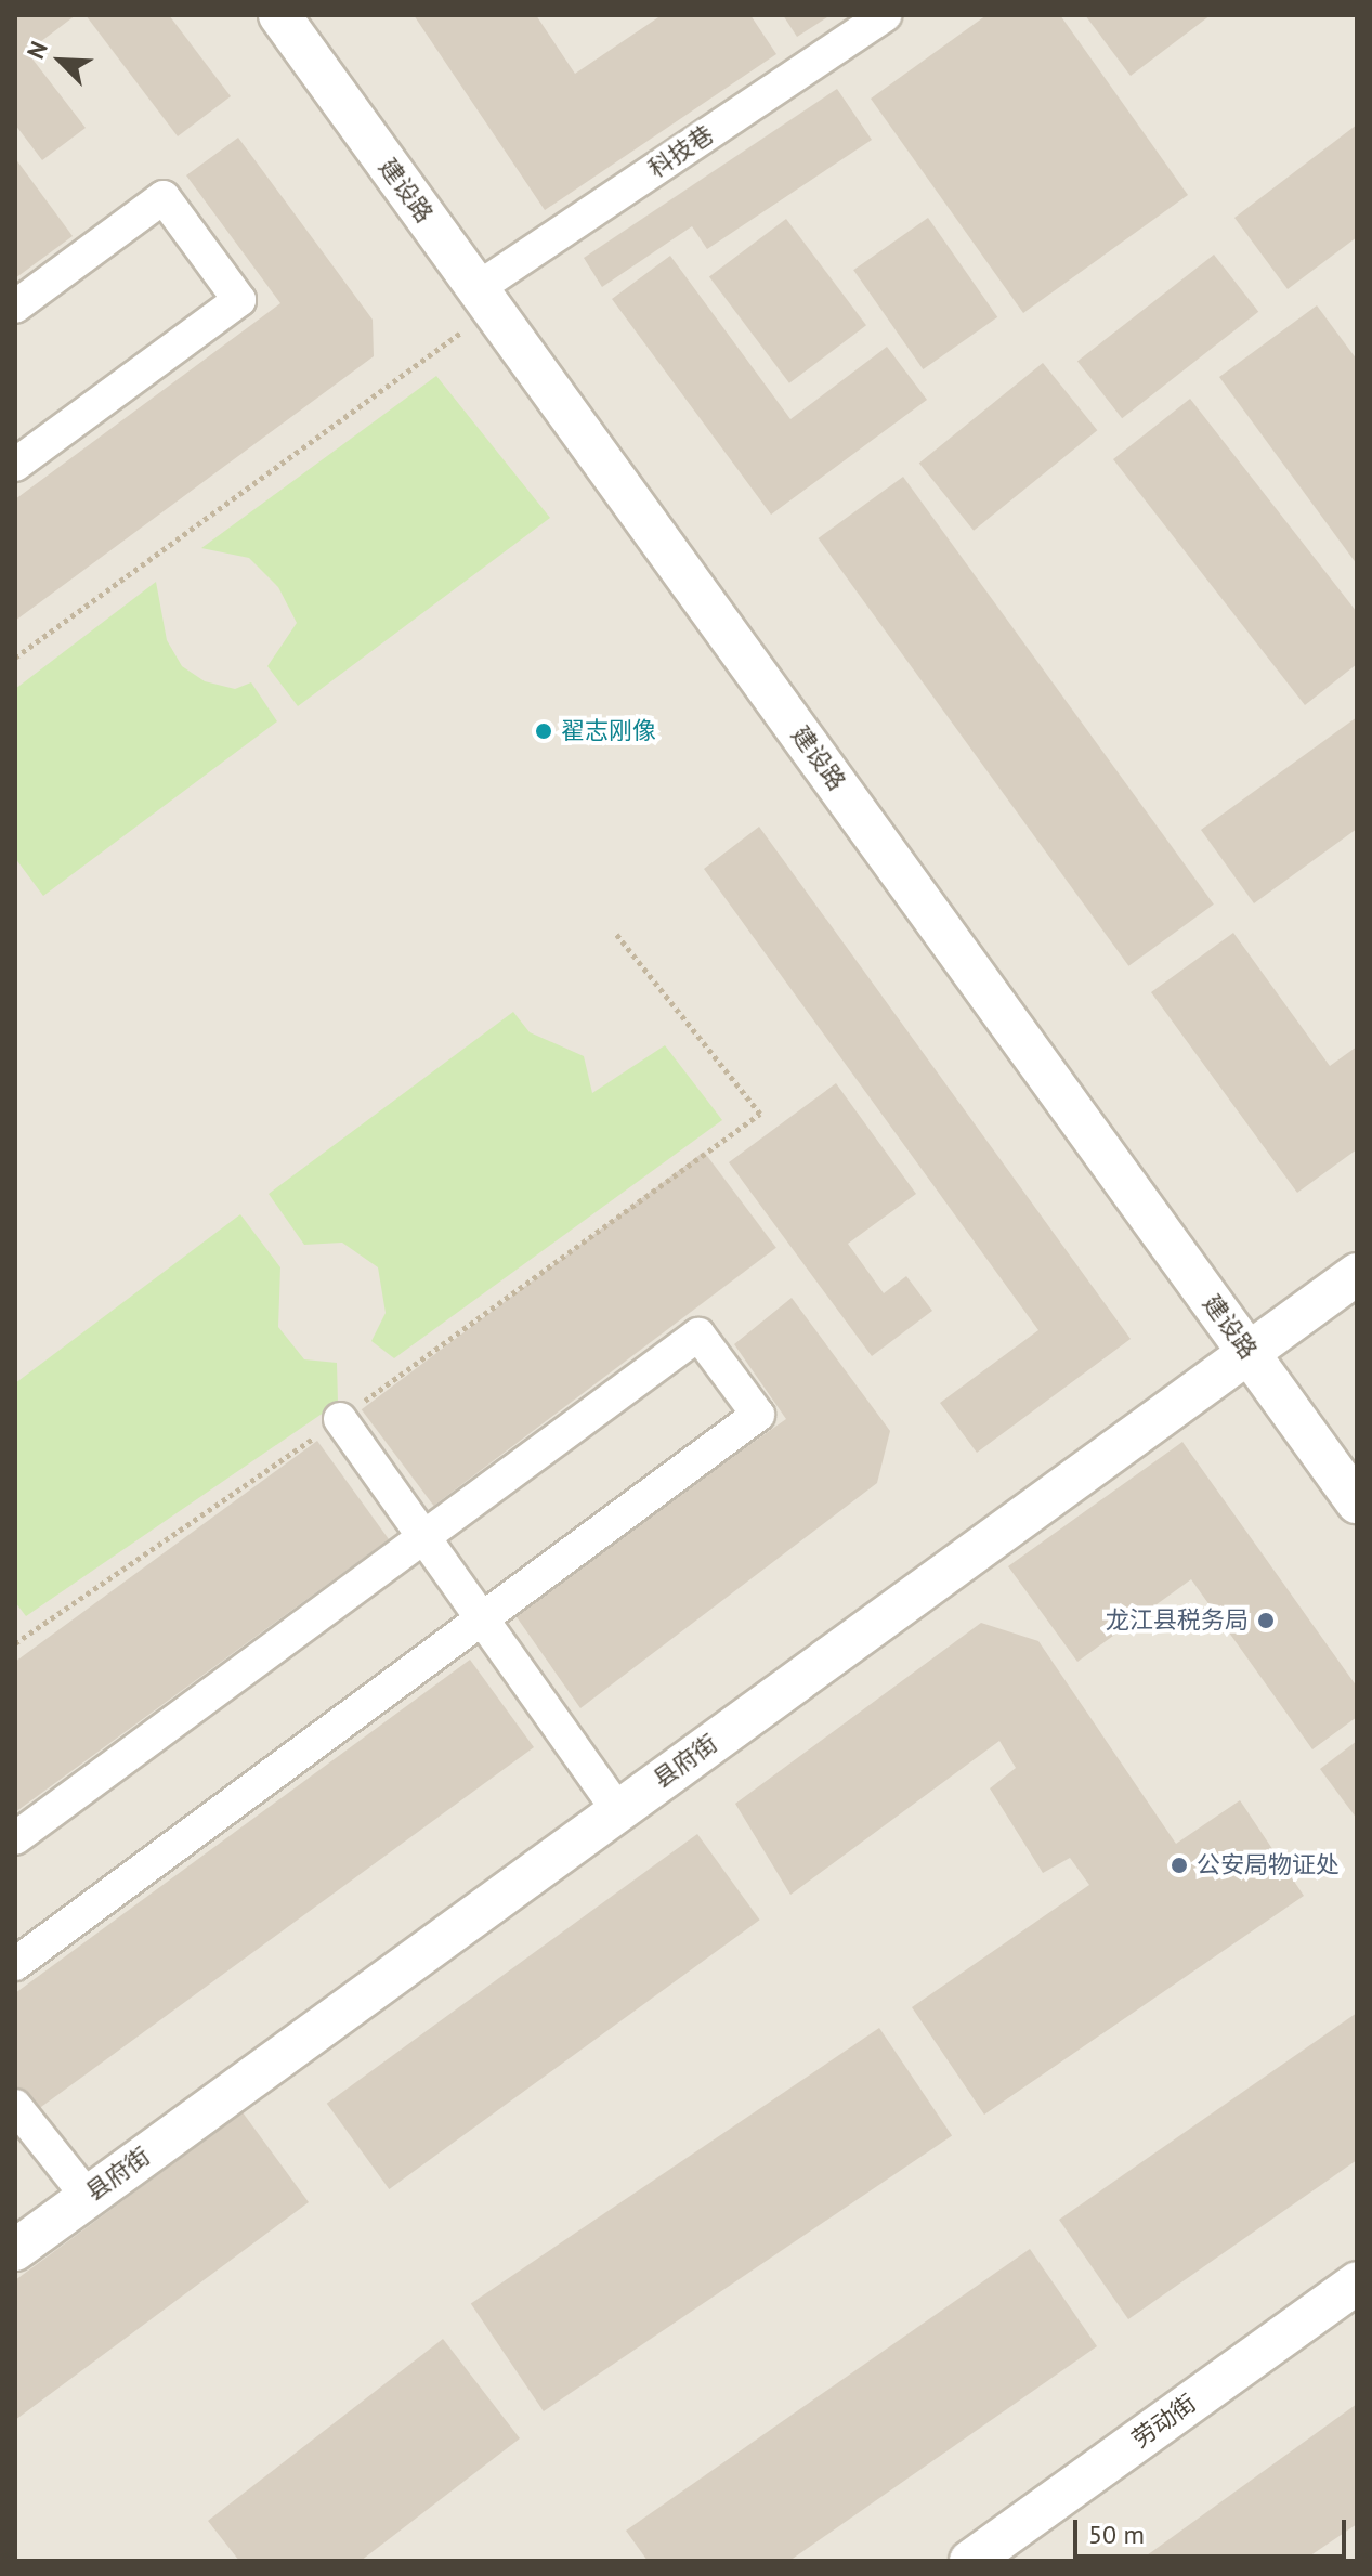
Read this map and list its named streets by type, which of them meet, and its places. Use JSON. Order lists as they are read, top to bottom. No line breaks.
{"streets":{"street":["科技巷","建设路","县府街","劳动街"]},"crossings":[["科技巷","建设路"],["建设路","县府街"]],"places":["翟志刚像","龙江县税务局","公安局物证处"],"scale_bar":"50 m","north":"top left"}
